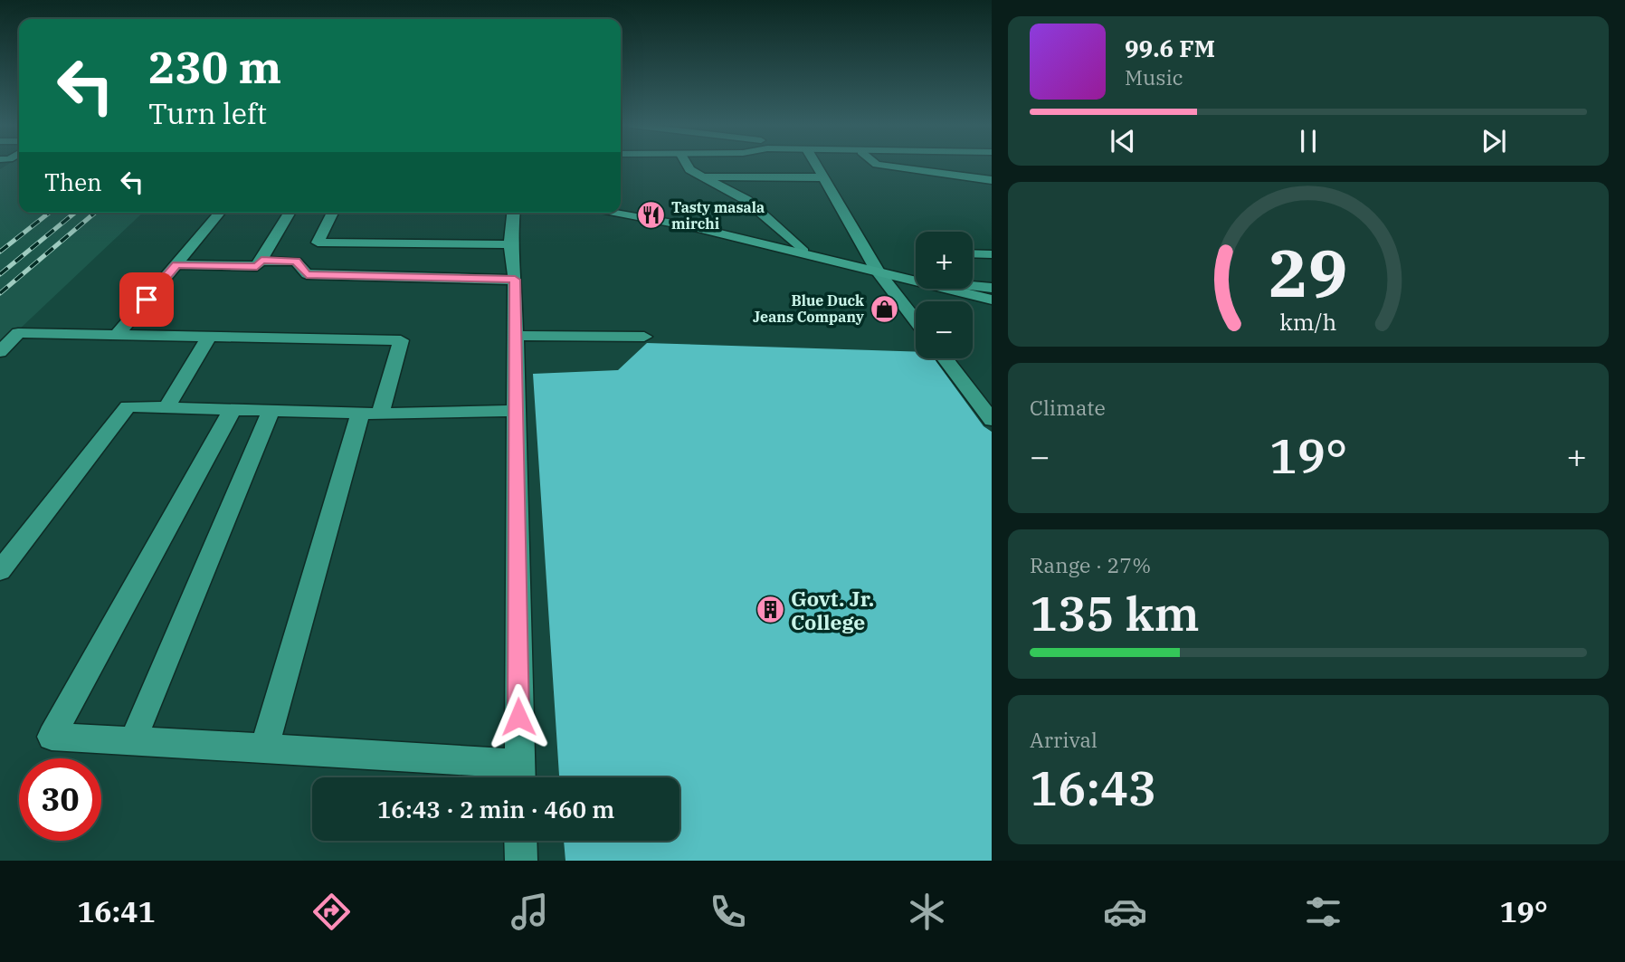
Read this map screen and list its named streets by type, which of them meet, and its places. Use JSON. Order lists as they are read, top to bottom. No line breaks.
{"places":{"restaurant":["Tasty masala mirchi"],"shop":["Blue Duck Jeans Company"],"building":["Govt. Jr. College"]},"page":{"turn":["230 m","Turn left"],"song":["99.6 FM","Music"],"then":"Then","map_buttons":["+","−"],"tile":["Climate",["Range · 27%","135 km"],["Arrival","16:43"]],"heat":["−","19°","+"],"limit":"30","trip":"16:43 · 2 min · 460 m","tabs":["16:41","19°"],"gauge":["29","km/h"]}}
